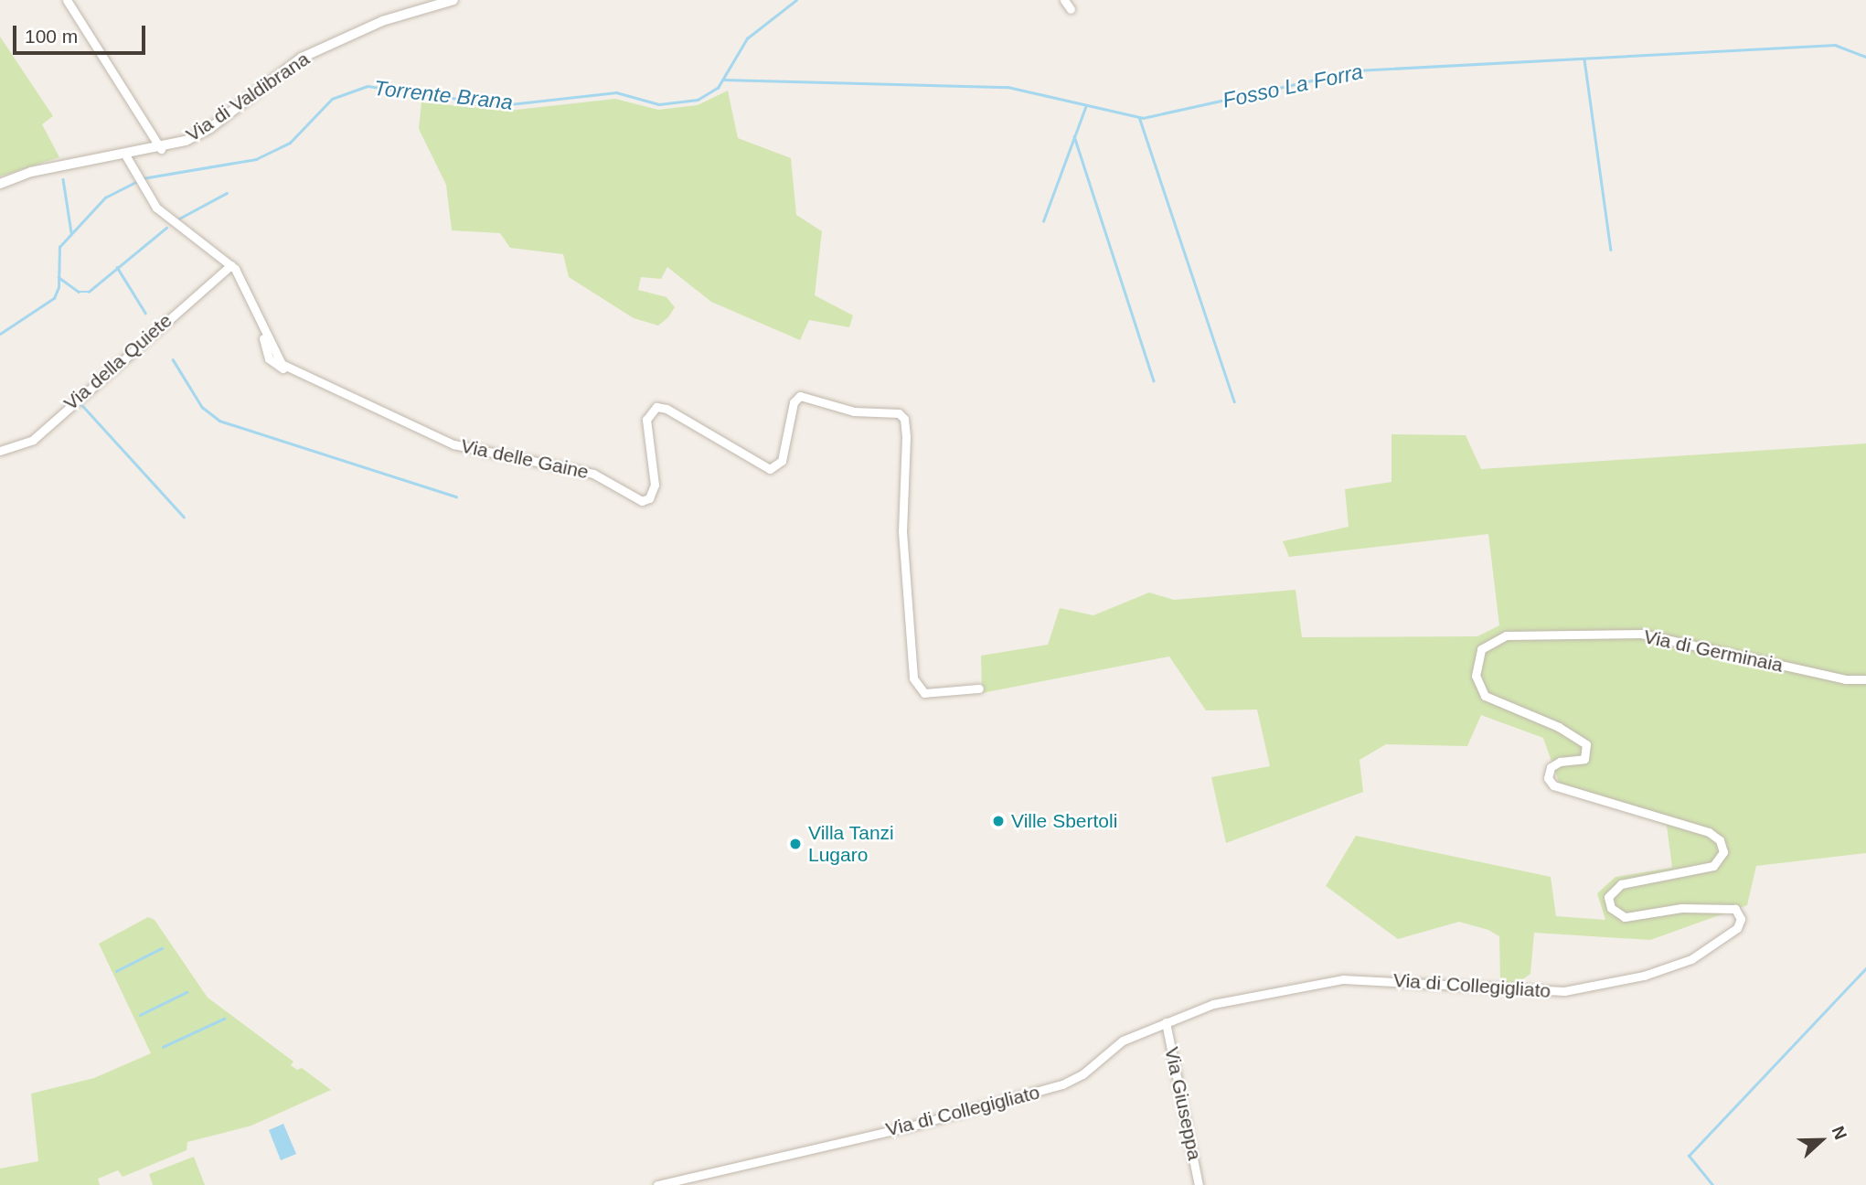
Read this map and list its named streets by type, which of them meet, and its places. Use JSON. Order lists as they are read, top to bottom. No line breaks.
{"streets":{"street":["Via di Valdibrana","Via della Quiete","Via delle Gaine","Via di Germinaia","Via di Collegigliato","Via Giuseppa"]},"crossings":[["Via di Valdibrana","Via delle Gaine"],["Via della Quiete","Via delle Gaine"],["Via di Germinaia","Via di Collegigliato"],["Via di Collegigliato","Via Giuseppa"]],"water":["Fosso La Forra","Torrente Brana"],"places":["Ville Sbertoli","Villa Tanzi Lugaro"],"scale_bar":"100 m","north":"right"}
